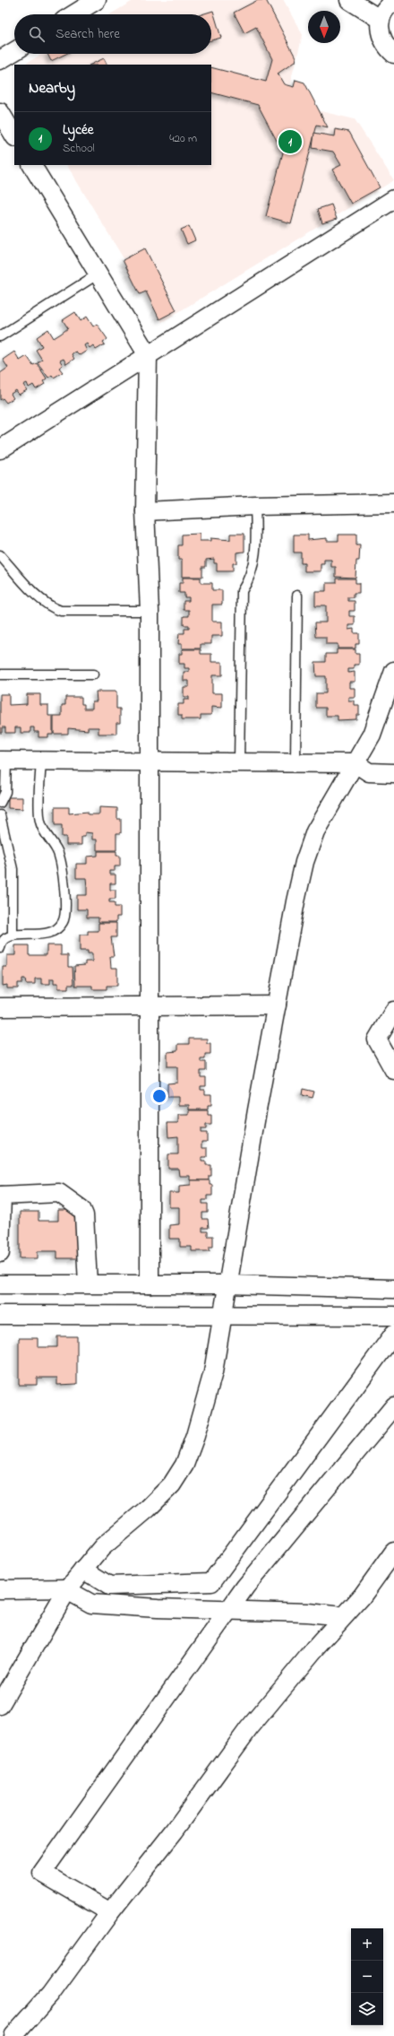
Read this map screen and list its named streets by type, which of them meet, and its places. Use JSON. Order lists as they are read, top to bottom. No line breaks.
{"north":"bottom","page":{"search":"Search here","heading":"Nearby","list":[{"mark":"1","name":"Lycée","note":"School","value":"420 m"}],"pins":"1","map_buttons":["+","−"]}}
